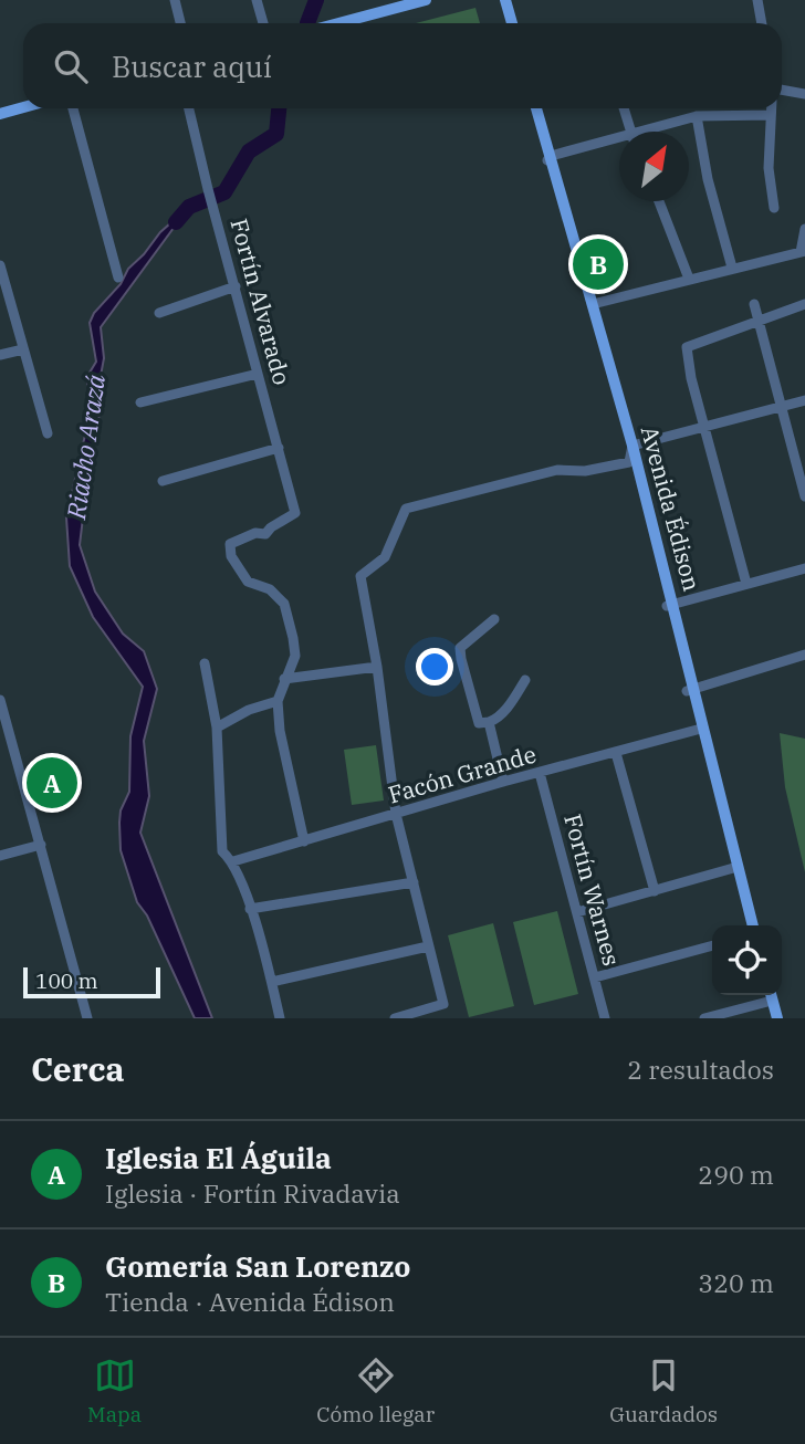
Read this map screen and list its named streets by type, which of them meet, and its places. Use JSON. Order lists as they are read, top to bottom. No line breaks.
{"streets":{"main road":["Avenida Édison"],"street":["Fortín Alvarado","Facón Grande","Fortín Warnes"]},"crossings":[["Avenida Édison","Facón Grande"],["Facón Grande","Fortín Warnes"]],"water":["Riacho Arazá"],"scale_bar":"100 m","north":"top right","page":{"search":"Buscar aquí","pins":["B","A"],"scale":"100 m","heading":["Cerca","2 resultados"],"list":[{"mark":"A","name":"Iglesia El Águila","note":"Iglesia · Fortín Rivadavia","value":"290 m"},{"mark":"B","name":"Gomería San Lorenzo","note":"Tienda · Avenida Édison","value":"320 m"}],"nav":["Mapa","Cómo llegar","Guardados"]}}
